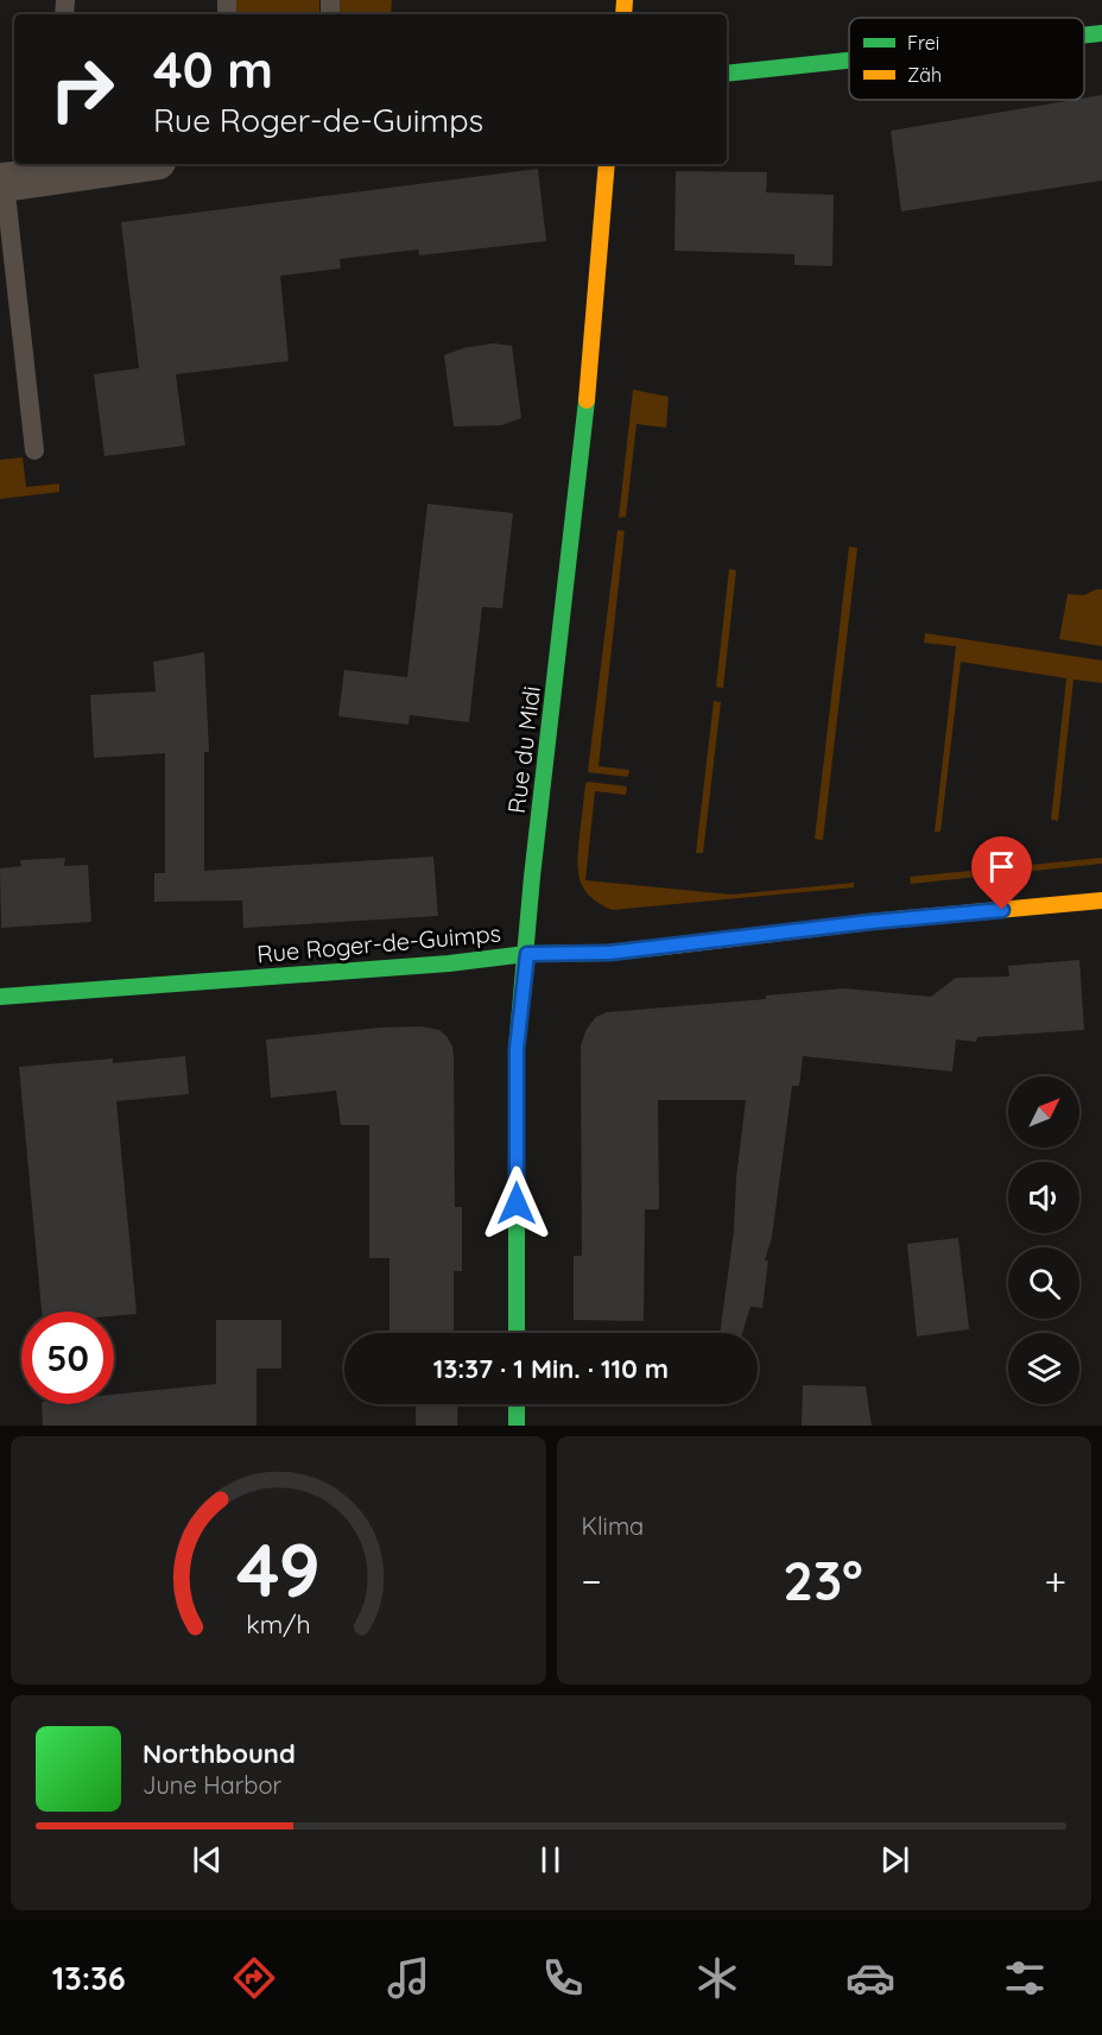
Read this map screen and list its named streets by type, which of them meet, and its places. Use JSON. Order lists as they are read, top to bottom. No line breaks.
{"streets":{"street":["Rue du Midi","Rue Roger-de-Guimps"]},"crossings":[["Rue du Midi","Rue Roger-de-Guimps"]],"legend":["Frei","Zäh"],"north":"top right","page":{"turn":["40 m","Rue Roger-de-Guimps"],"limit":"50","trip":"13:37 · 1 Min. · 110 m","tile":"Klima","heat":["−","23°","+"],"song":["Northbound","June Harbor"],"tabs":"13:36","gauge":["49","km/h"]}}
